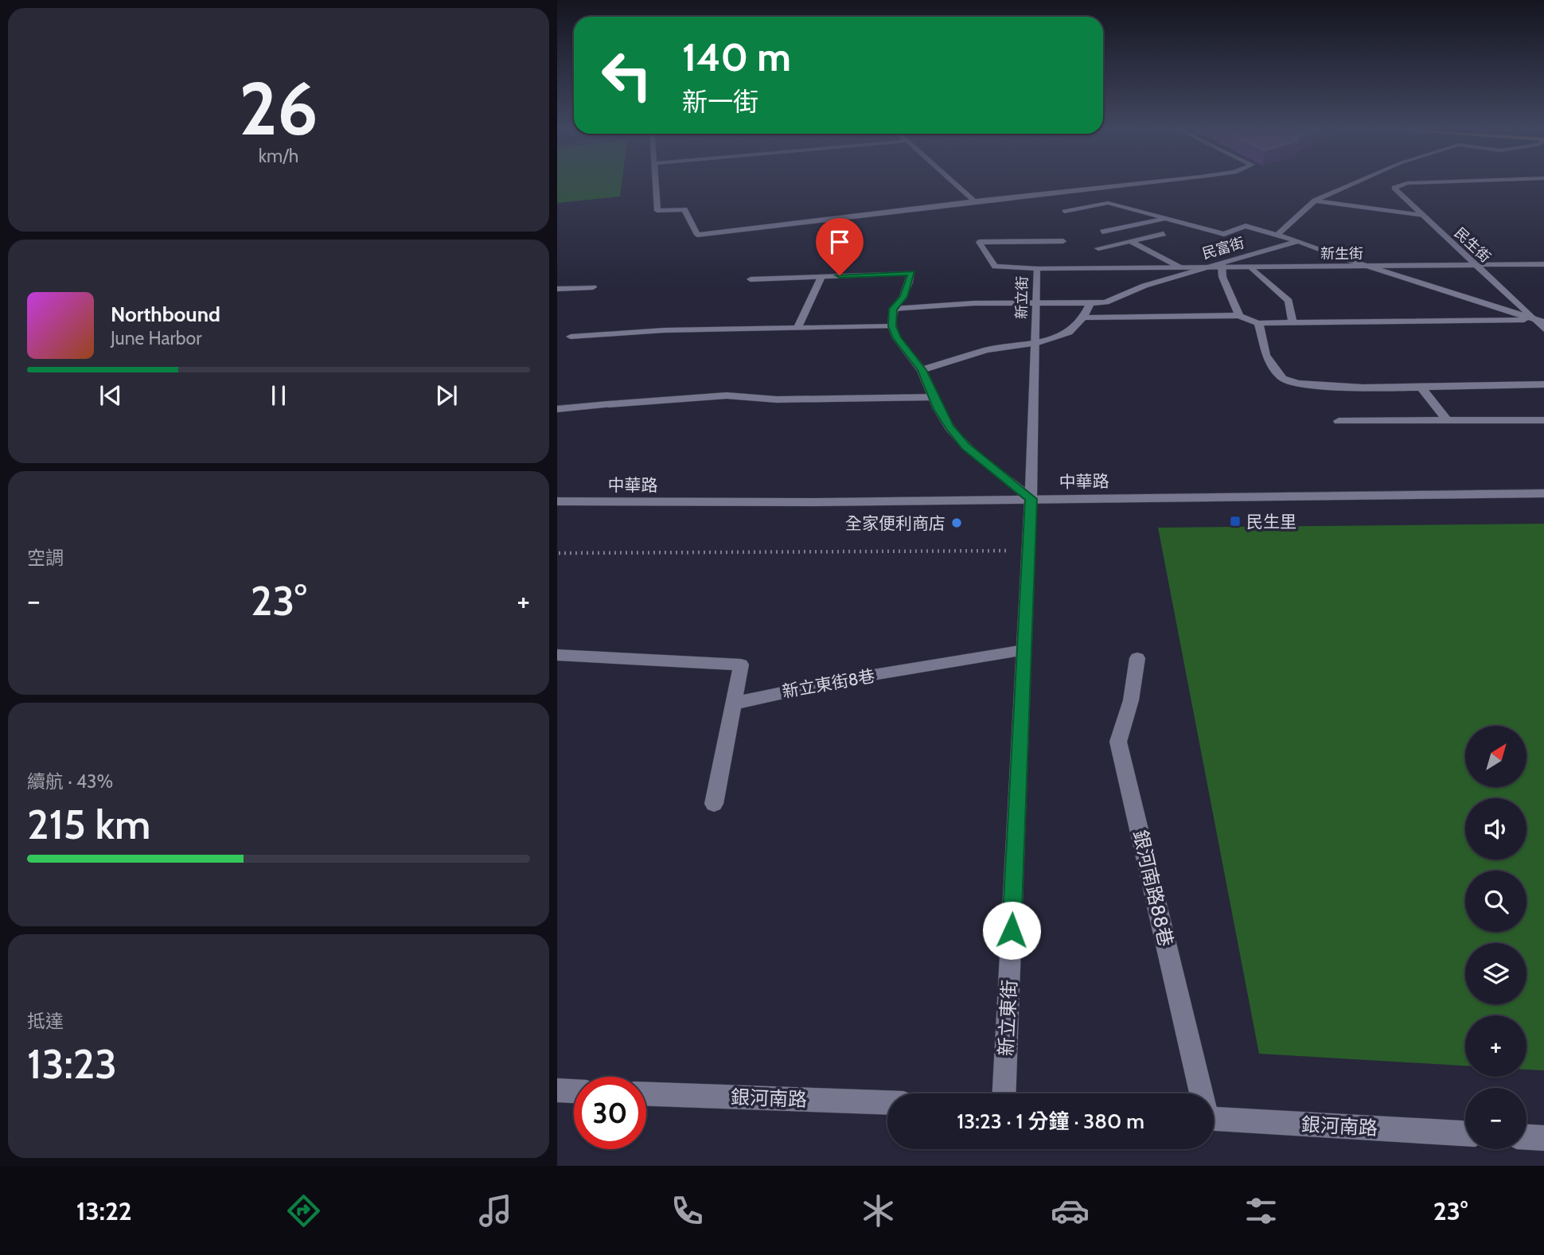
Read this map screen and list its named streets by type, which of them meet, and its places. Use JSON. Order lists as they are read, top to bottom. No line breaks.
{"streets":{"street":["民生街","民富街","新生街","新立街","中華路","新立東街8巷","銀河南路88巷","新立東街","銀河南路"]},"crossings":[["民生街","新生街"],["民富街","新生街"],["民富街","新立街"],["新立街","中華路"],["新立街","新立東街"],["中華路","新立東街"],["新立東街8巷","新立東街"]],"places":{"transit":["民生里"],"other":["全家便利商店"]},"north":"top right","page":{"tile":[["26","km/h"],"空調",["續航 · 43%","215 km"],["抵達","13:23"]],"turn":["140 m","新一街"],"song":["Northbound","June Harbor"],"heat":["−","23°","+"],"map_buttons":["+","−"],"limit":"30","trip":"13:23 · 1 分鐘 · 380 m","tabs":["13:22","23°"]}}
